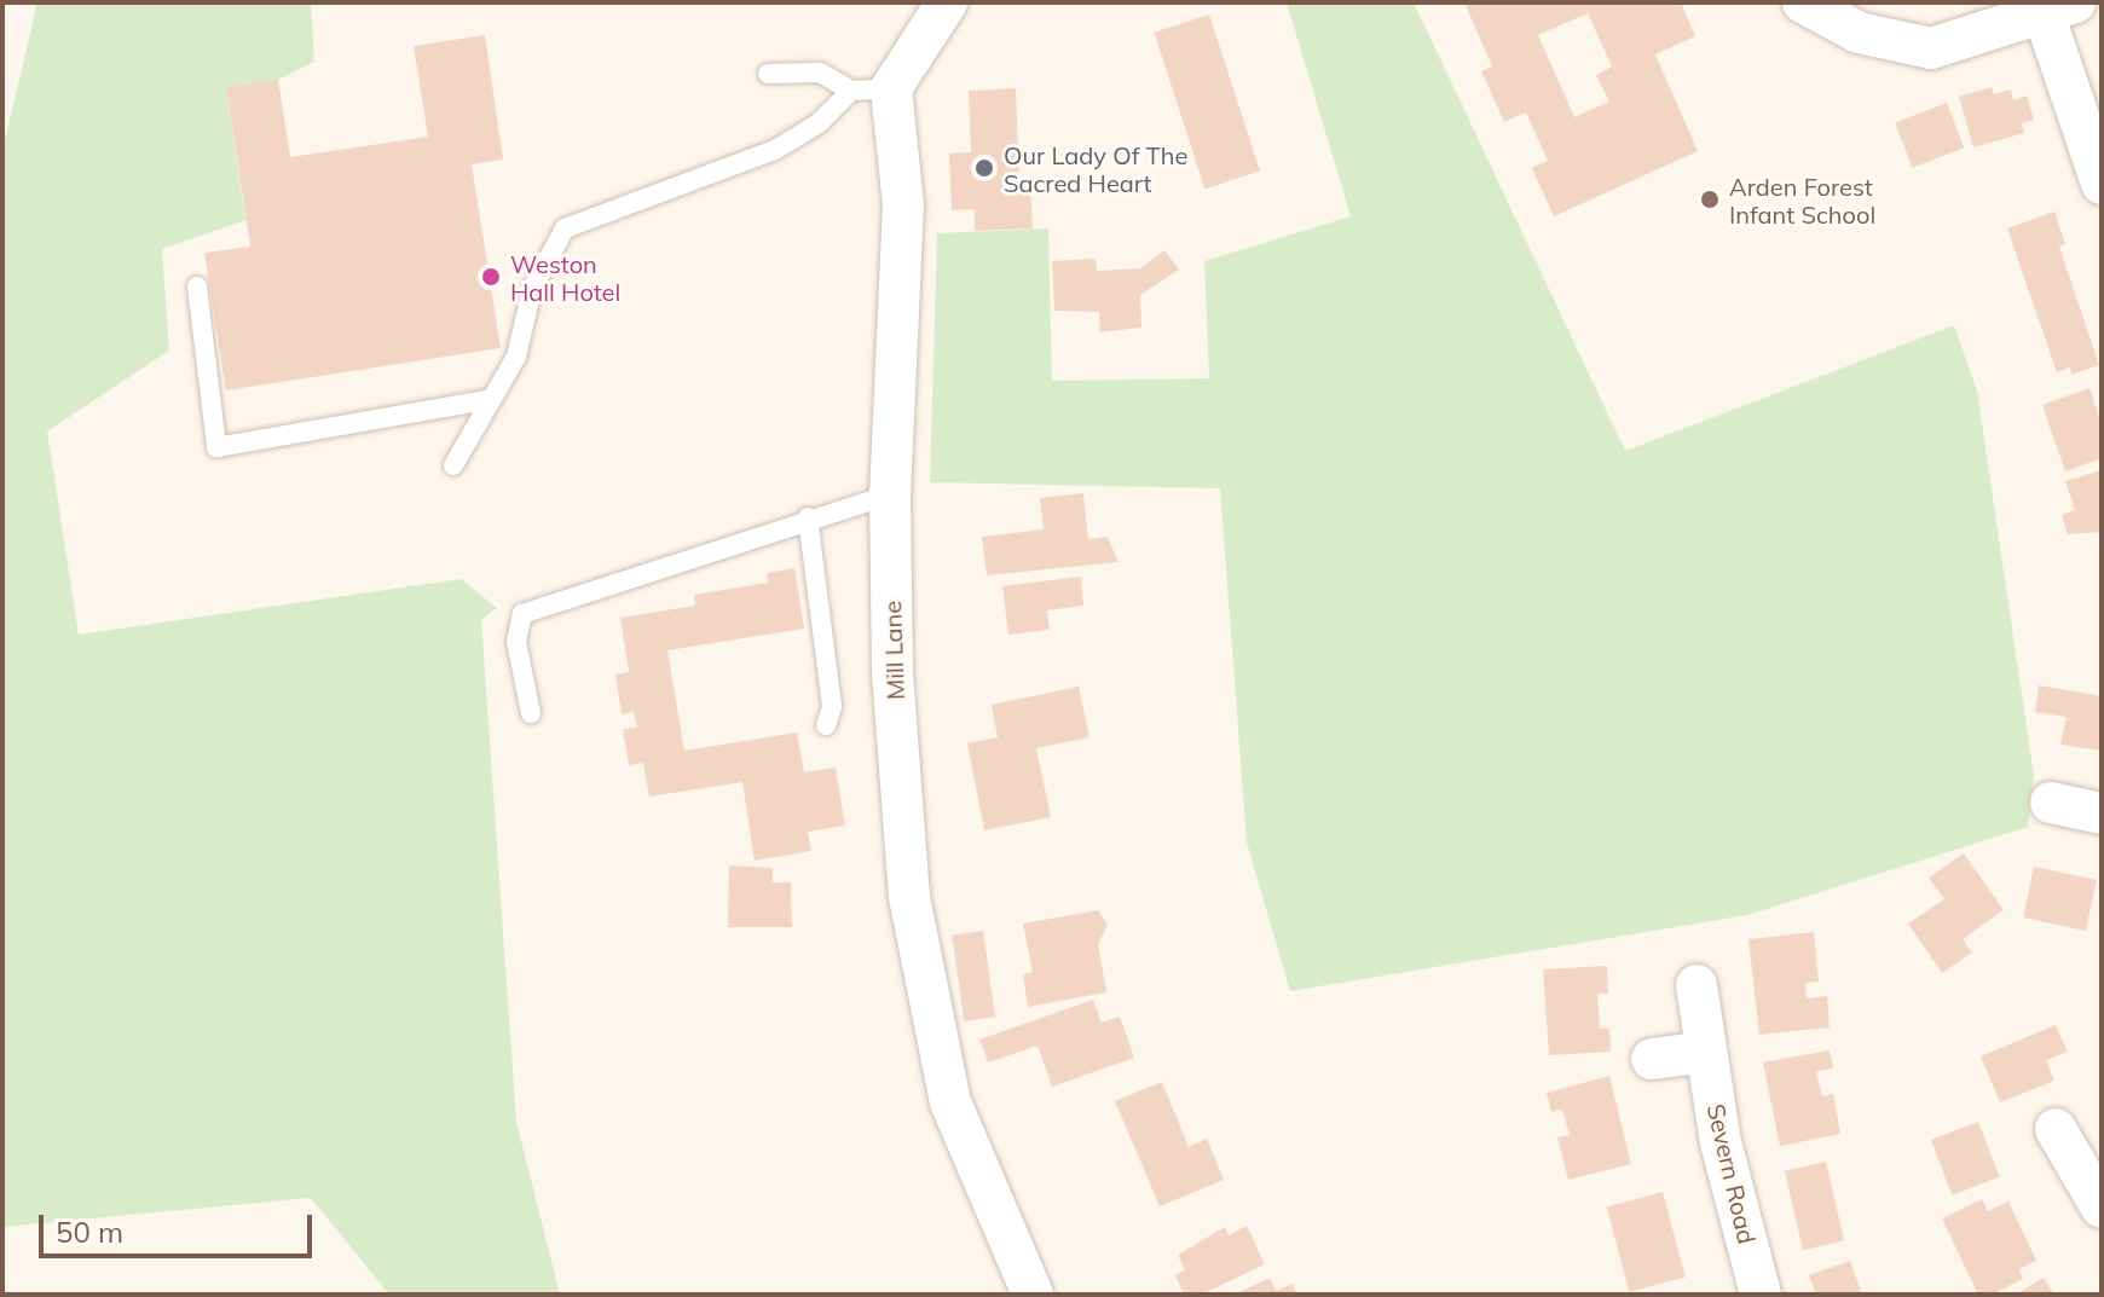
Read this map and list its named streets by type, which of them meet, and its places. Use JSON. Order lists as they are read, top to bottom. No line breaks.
{"streets":{"street":["Mill Lane","Severn Road"]},"places":["Our Lady Of The Sacred Heart","Arden Forest Infant School","Weston Hall Hotel"],"scale_bar":"50 m"}
